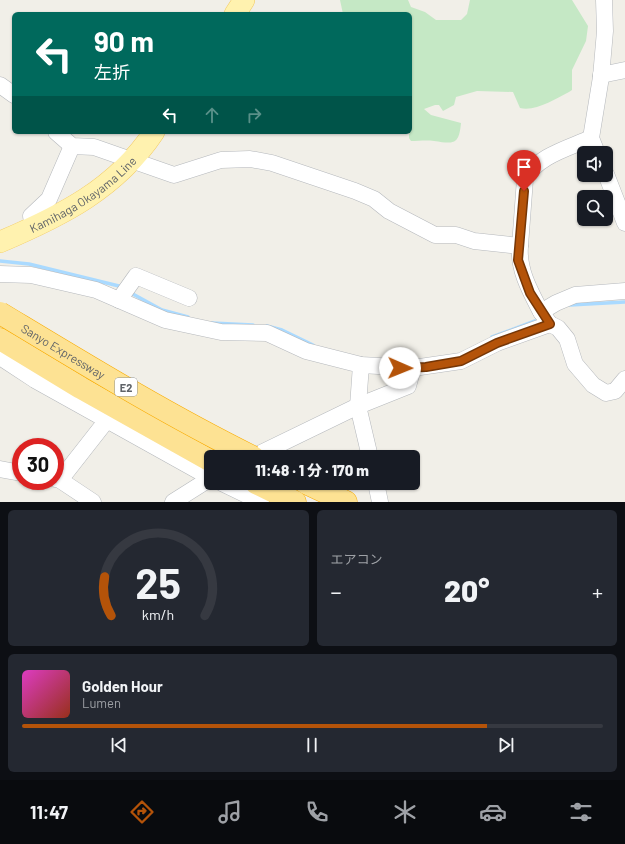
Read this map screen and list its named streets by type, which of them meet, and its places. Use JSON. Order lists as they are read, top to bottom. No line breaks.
{"streets":{"highway":["Sanyo Expressway","E2"],"main road":["Kamihaga Okayama Line"]},"page":{"turn":["90 m","左折"],"limit":"30","trip":"11:48 · 1 分 · 170 m","tile":"エアコン","heat":["−","20°","+"],"song":["Golden Hour","Lumen"],"tabs":"11:47","gauge":["25","km/h"]}}
